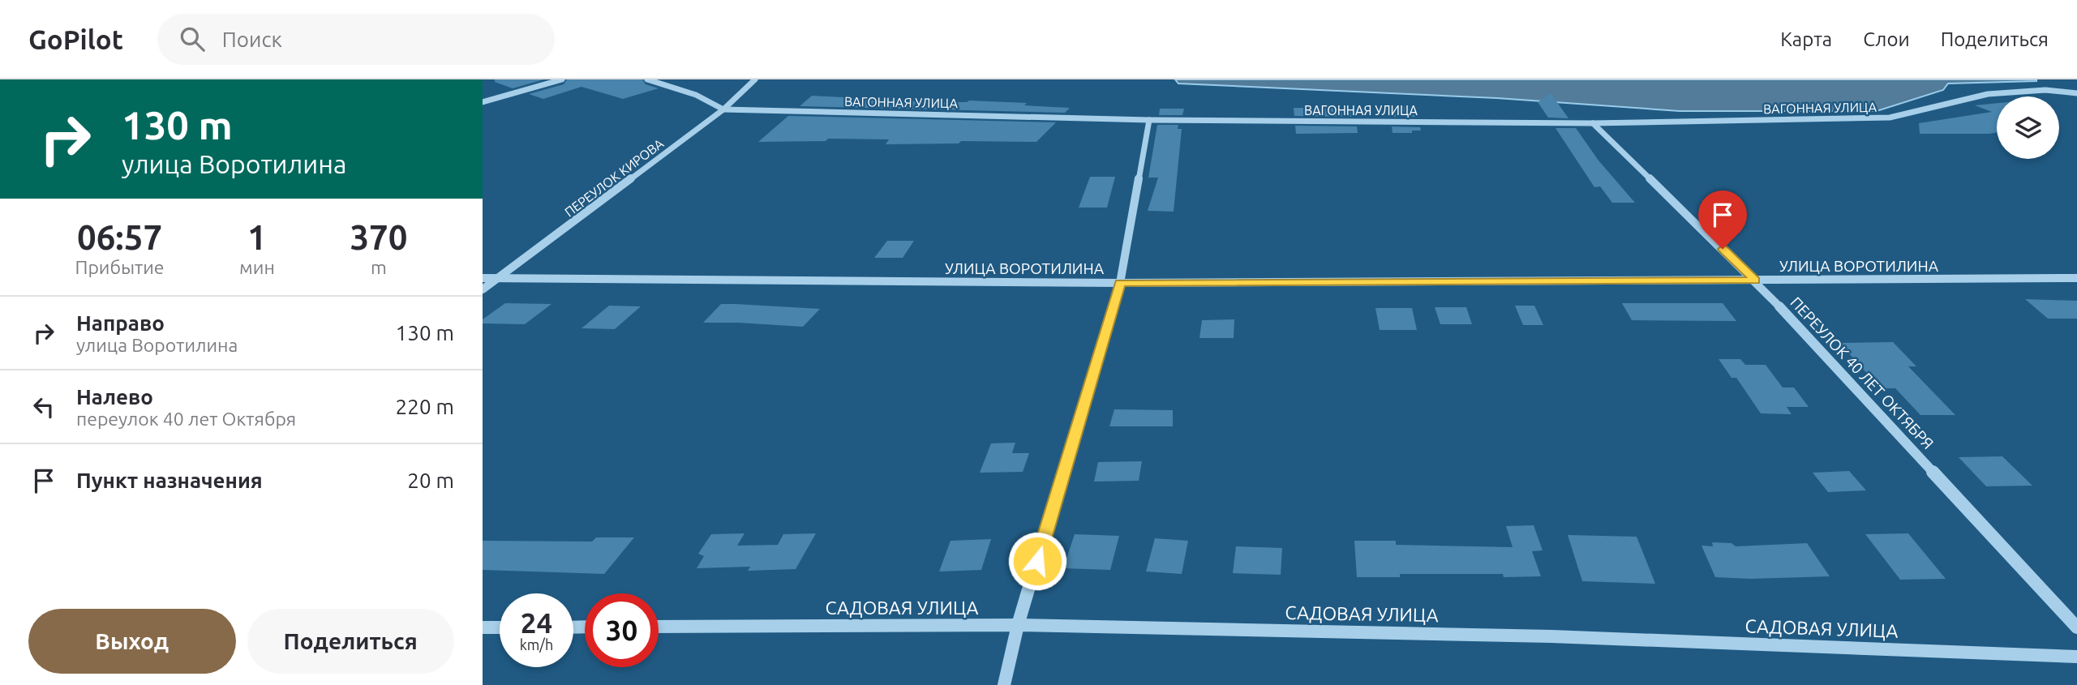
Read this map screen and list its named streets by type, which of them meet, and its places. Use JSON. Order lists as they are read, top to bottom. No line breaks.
{"streets":{"street":["ВАГОННАЯ УЛИЦА","ПЕРЕУЛОК КИРОВА","УЛИЦА ВОРОТИЛИНА","ПЕРЕУЛОК 40 ЛЕТ ОКТЯБРЯ","САДОВАЯ УЛИЦА"]},"crossings":[["ВАГОННАЯ УЛИЦА","ПЕРЕУЛОК КИРОВА"],["ВАГОННАЯ УЛИЦА","ПЕРЕУЛОК 40 ЛЕТ ОКТЯБРЯ"],["ПЕРЕУЛОК КИРОВА","УЛИЦА ВОРОТИЛИНА"],["УЛИЦА ВОРОТИЛИНА","ПЕРЕУЛОК 40 ЛЕТ ОКТЯБРЯ"]],"page":{"header":"GoPilot","search":"Поиск","nav":["Карта","Слои","Поделиться"],"turn":["130 m","улица Воротилина"],"eta":["06:57","Прибытие","1","мин","370","m"],"list":[{"name":"Направо","note":"улица Воротилина","value":"130 m"},{"name":"Налево","note":"переулок 40 лет Октября","value":"220 m"},{"name":"Пункт назначения","value":"20 m"}],"speed":"24 km/h","limit":"30","buttons":["Выход","Поделиться"]}}
